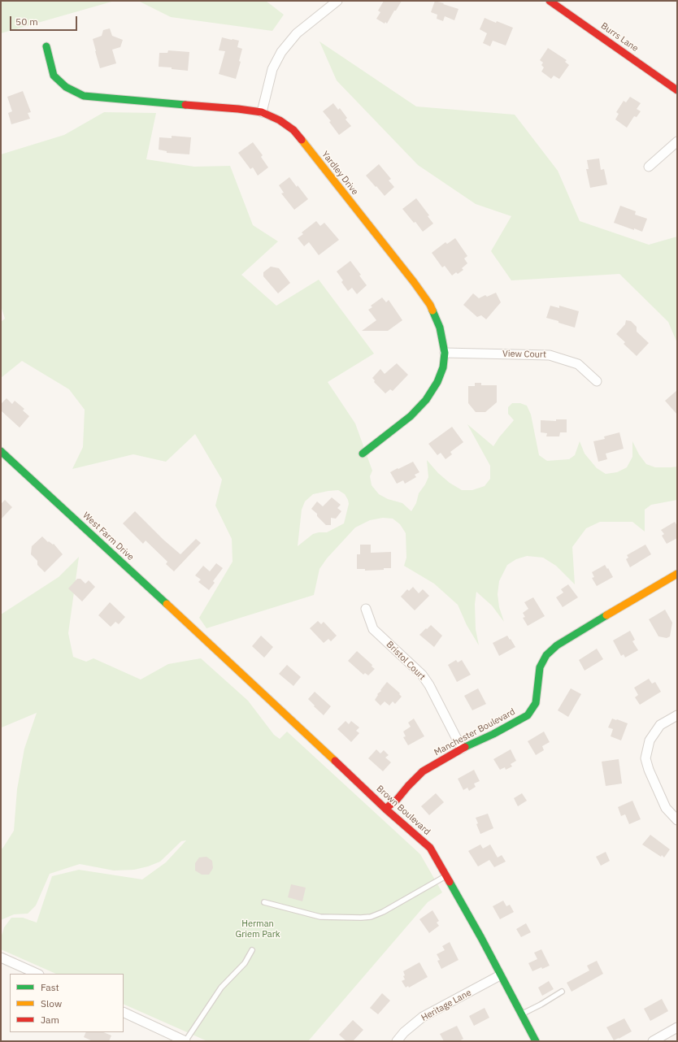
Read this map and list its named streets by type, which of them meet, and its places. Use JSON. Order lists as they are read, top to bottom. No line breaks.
{"streets":{"street":["Burrs Lane","Yardley Drive","View Court","West Farm Drive","Bristol Court","Manchester Boulevard","Brown Boulevard","Heritage Lane"]},"crossings":[["Yardley Drive","View Court"],["West Farm Drive","Brown Boulevard"],["Bristol Court","Manchester Boulevard"],["Manchester Boulevard","Brown Boulevard"],["Brown Boulevard","Heritage Lane"]],"parks":["Herman Griem Park"],"legend":["Fast","Slow","Jam"],"scale_bar":"50 m"}
